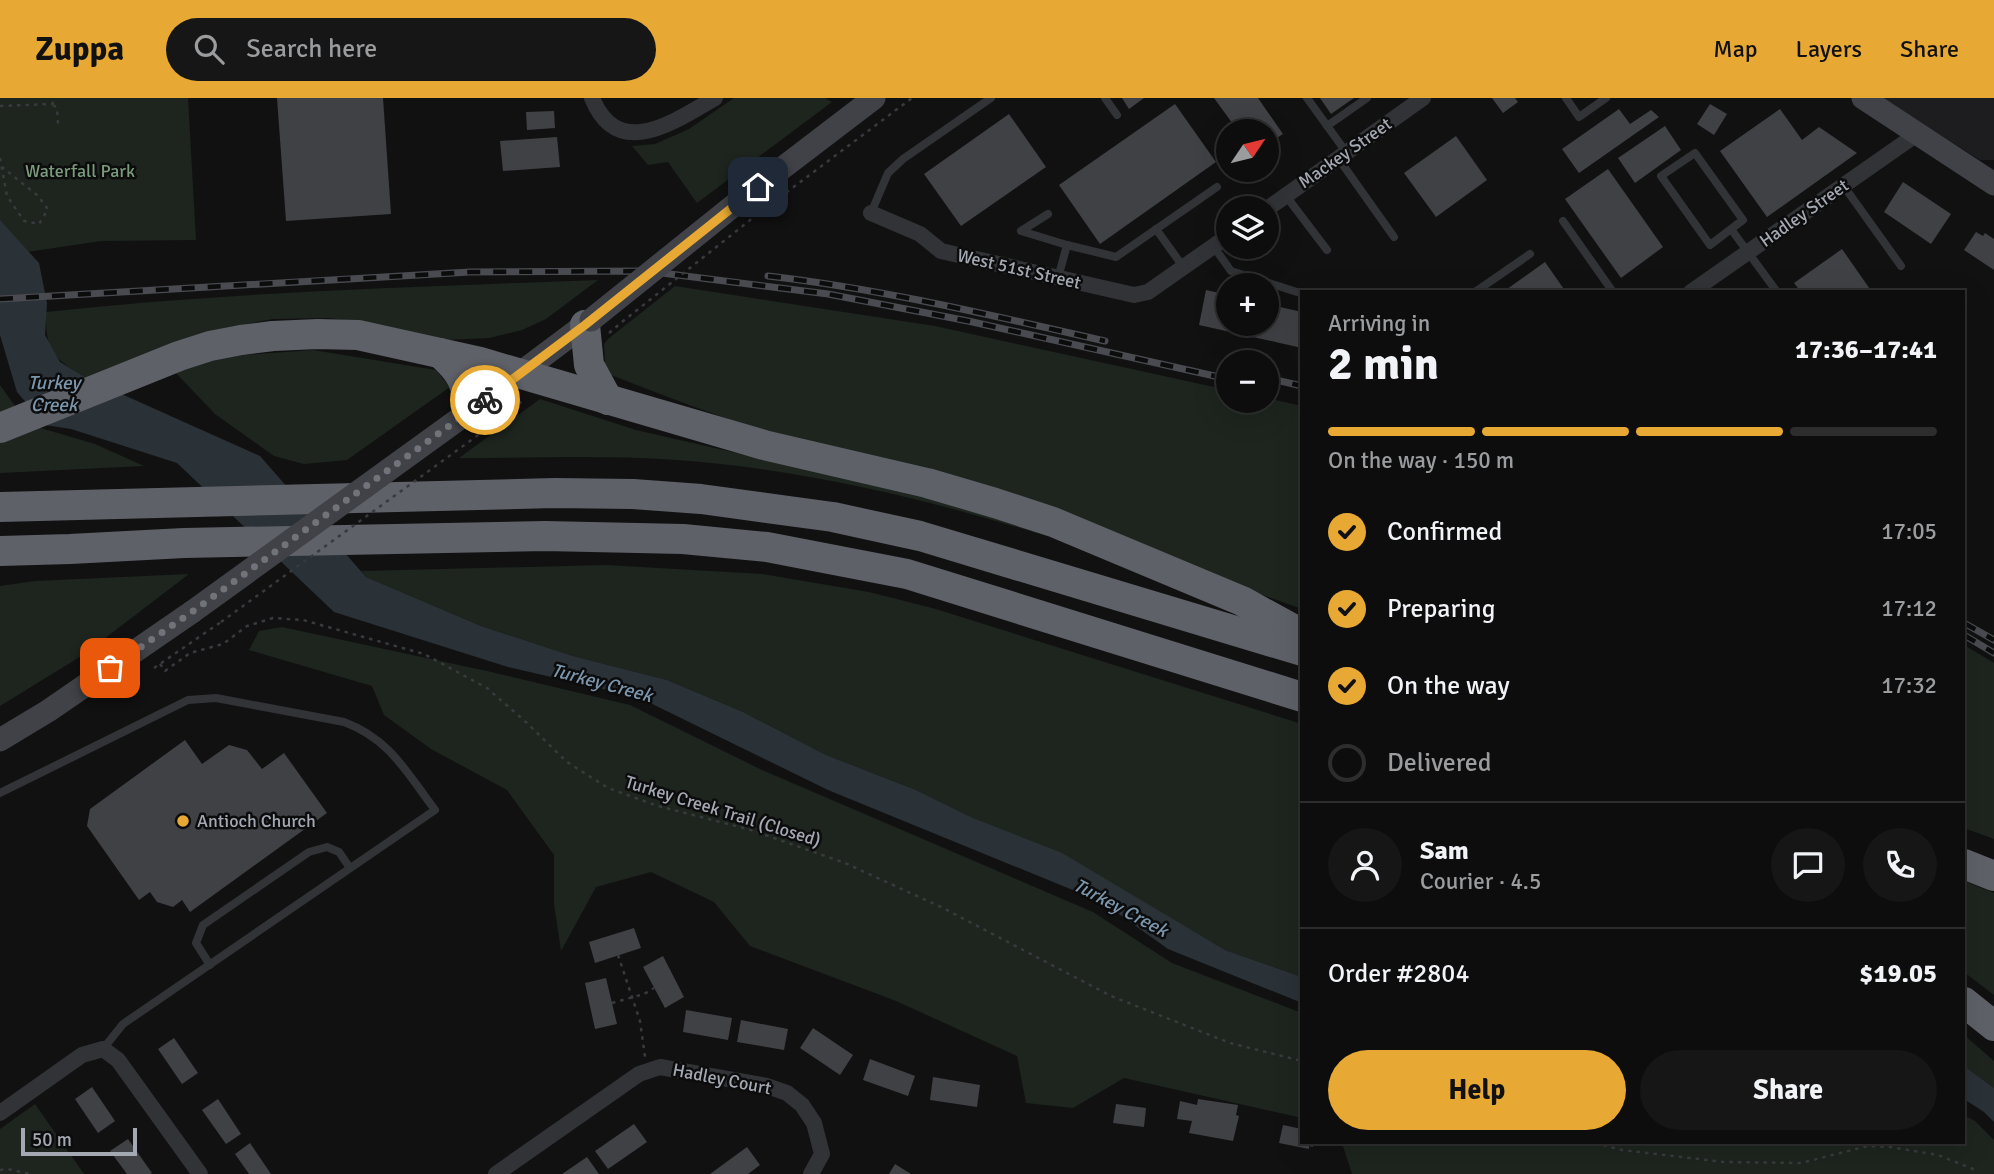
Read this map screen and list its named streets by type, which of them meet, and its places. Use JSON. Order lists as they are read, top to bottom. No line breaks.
{"streets":{"street":["Mackey Street","Hadley Street","West 51st Street","Hadley Court"],"path":["Turkey Creek Trail (Closed)"]},"water":["Turkey Creek"],"parks":["Waterfall Park"],"places":["Antioch Church"],"scale_bar":"50 m","north":"top right","page":{"header":"Zuppa","search":"Search here","nav":["Map","Layers","Share"],"map_buttons":["+","−"],"heading":["2 min","Arriving in","17:36–17:41"],"panel":["Sam","Courier · 4.5","Order #2804","$19.05"],"bar":"On the way · 150 m","list":[["Confirmed","17:05"],["Preparing","17:12"],["On the way","17:32"],"Delivered"],"buttons":["Help","Share"],"scale":"50 m"}}
